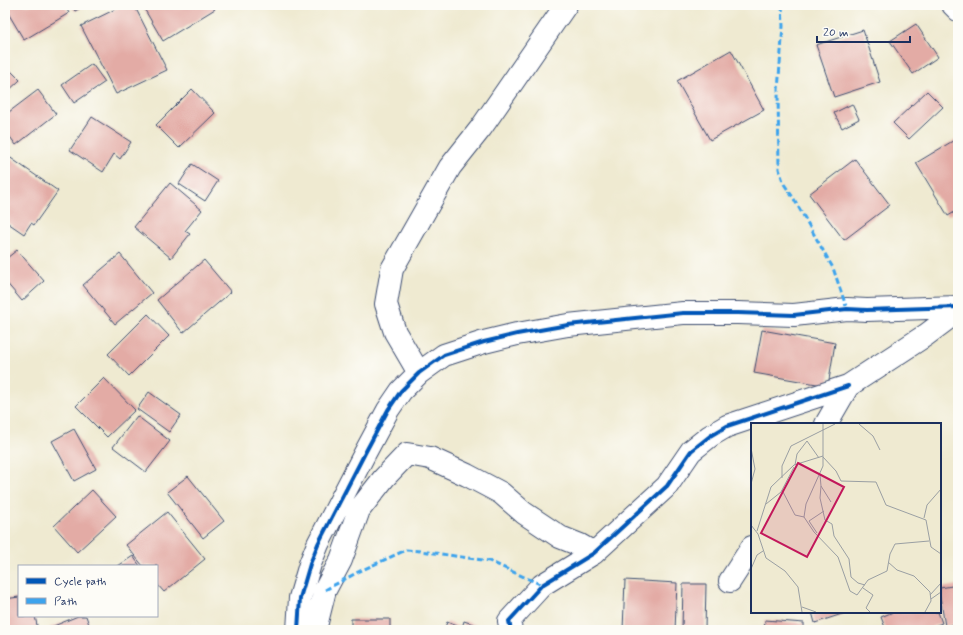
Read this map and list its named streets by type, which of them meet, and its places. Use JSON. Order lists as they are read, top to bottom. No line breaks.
{"legend":["Cycle path","Path"],"scale_bar":"20 m"}
